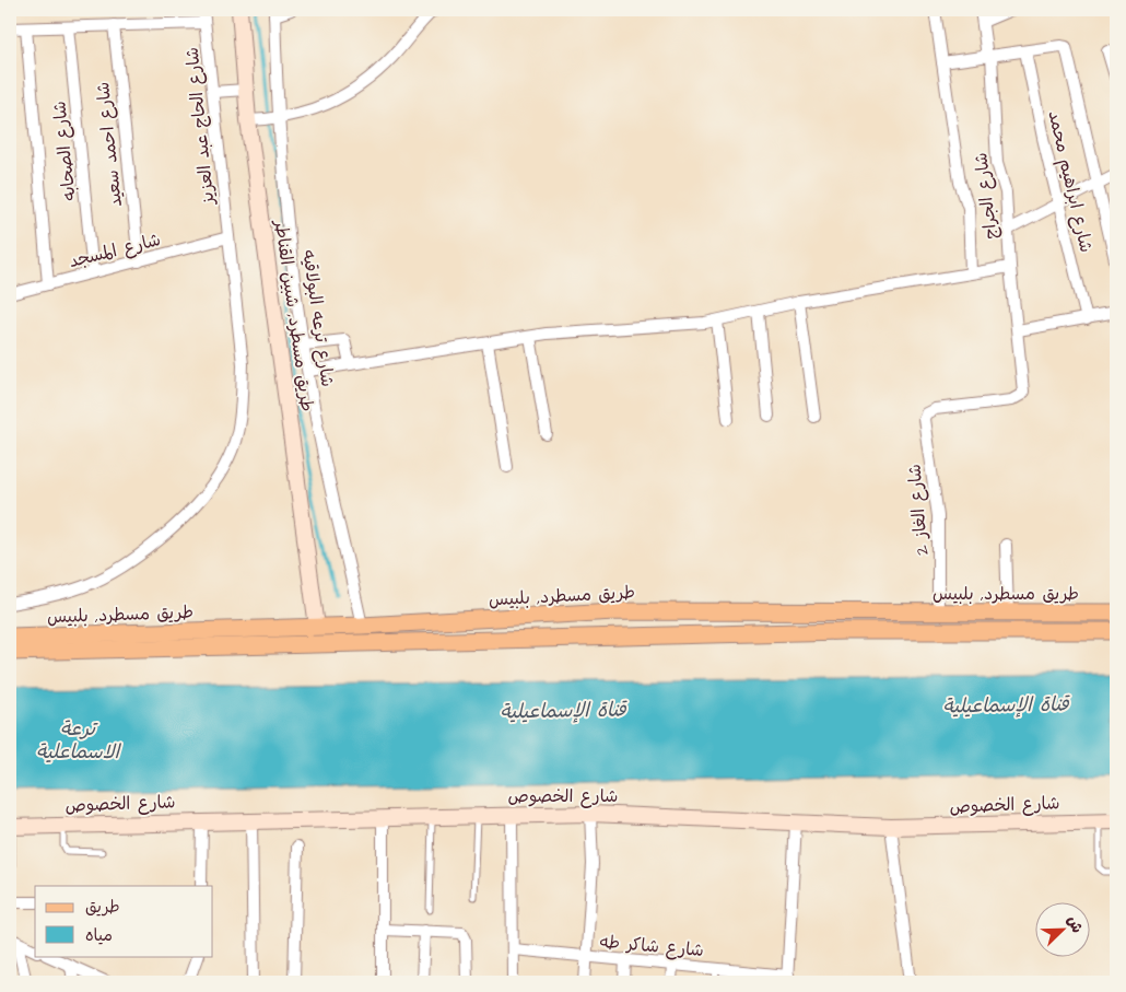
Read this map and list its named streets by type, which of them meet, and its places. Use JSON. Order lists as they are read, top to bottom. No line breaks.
{"streets":{"main road":["طريق مسطرد, شبين القناطر","طريق مسطرد, بلبيس","شارع الخصوص"],"street":["شارع الحاج عبد العزيز","شارع احمد سعيد","شارع الصحابه","شارع ابراهيم محمد","شارع الجراج","شارع المسجد","شارع ترعه البولاقيه","شارع الغاز 2","شارع شاكر طه"]},"crossings":[["شارع الحاج عبد العزيز","شارع المسجد"],["شارع احمد سعيد","شارع المسجد"],["شارع الصحابه","شارع المسجد"],["شارع الجراج","شارع الغاز 2"],["طريق مسطرد, شبين القناطر","طريق مسطرد, بلبيس"],["شارع ترعه البولاقيه","طريق مسطرد, بلبيس"],["شارع الغاز 2","طريق مسطرد, بلبيس"]],"water":["قناة الإسماعيلية","ترعة الاسماعلية"],"legend":["طريق","مياه"],"north":"top right"}
